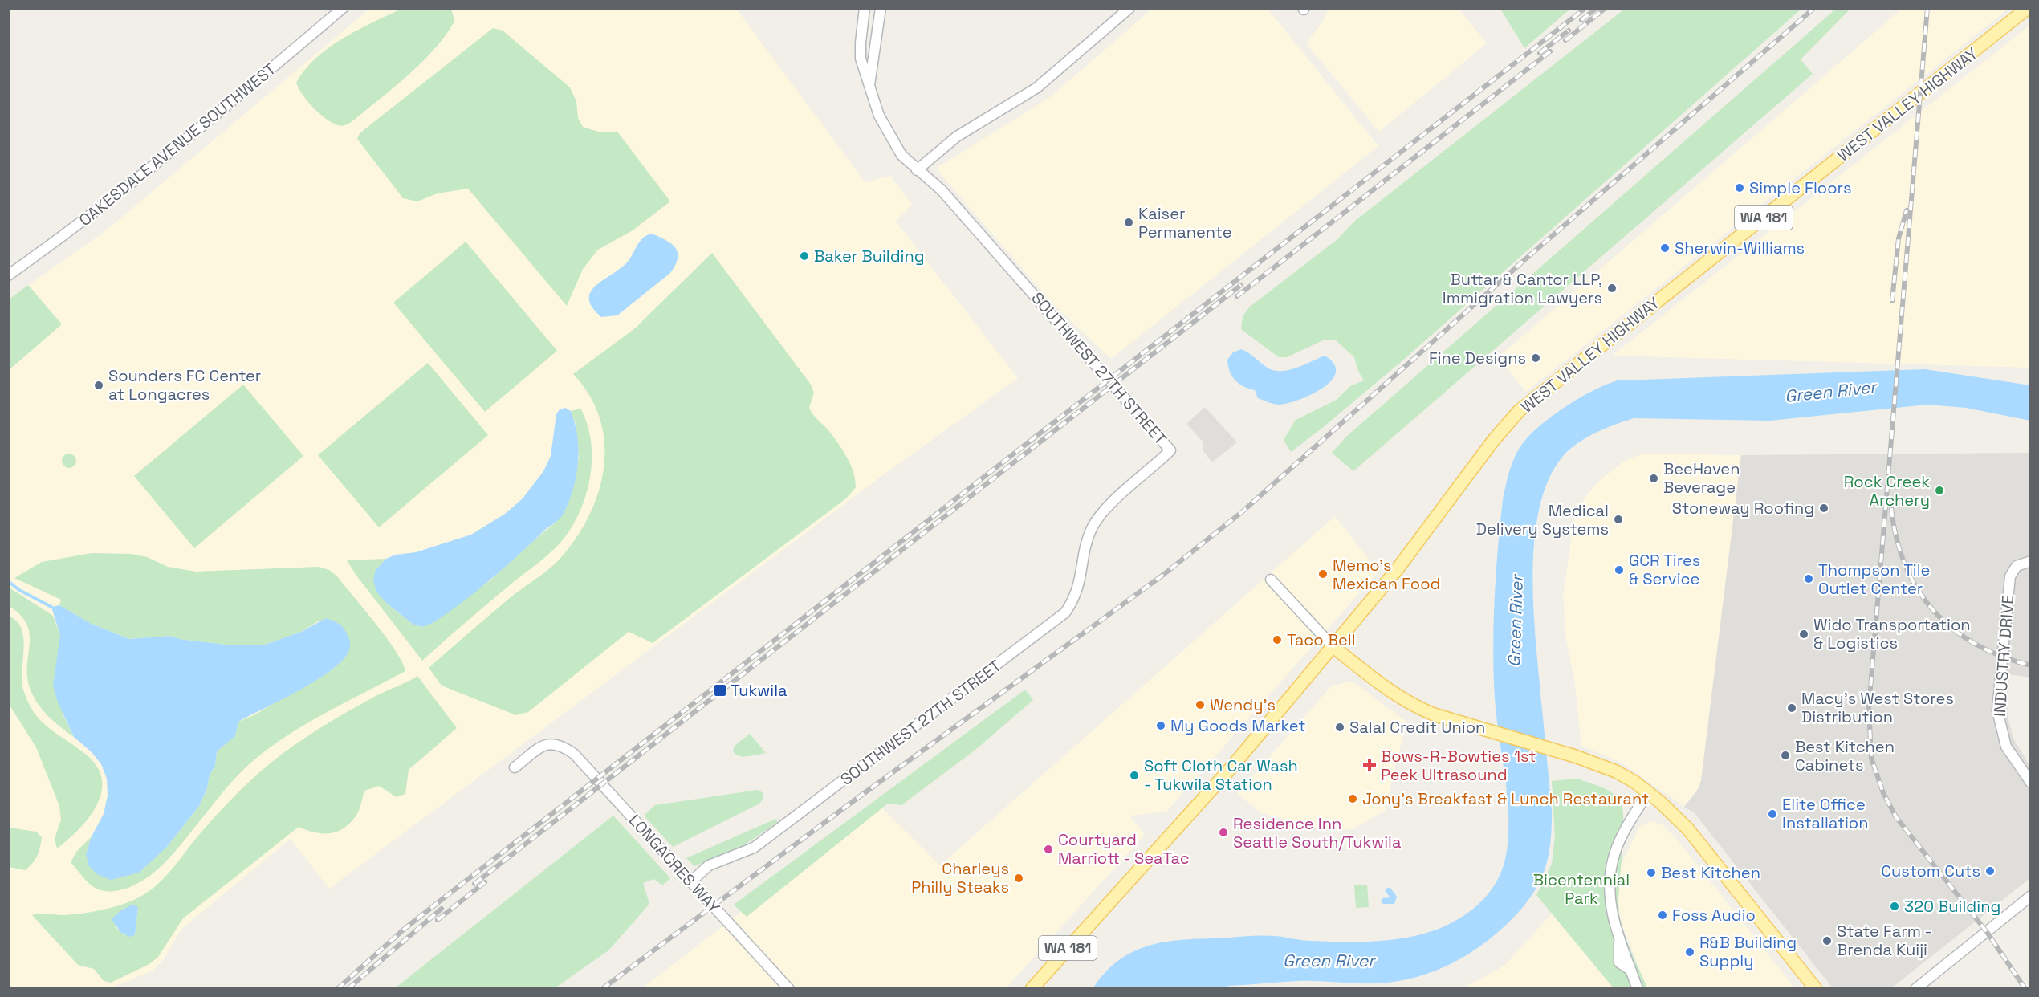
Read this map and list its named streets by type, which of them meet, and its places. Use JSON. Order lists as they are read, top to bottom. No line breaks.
{"streets":{"main road":["WEST VALLEY HIGHWAY","WA 181"],"street":["OAKESDALE AVENUE SOUTHWEST","SOUTHWEST 27TH STREET","INDUSTRY DRIVE","LONGACRES WAY"]},"crossings":[["SOUTHWEST 27TH STREET","LONGACRES WAY"]],"water":["Green River"],"parks":["Bicentennial Park"],"places":{"other":["Simple Floors","Kaiser Permanente","Sherwin-Williams","Baker Building","Buttar & Cantor LLP, Immigration Lawyers","Fine Designs","Sounders FC Center at Longacres","BeeHaven Beverage","Rock Creek Archery","Stoneway Roofing","Medical Delivery Systems","GCR Tires & Service","Memo's Mexican Food","Thompson Tile Outlet Center","Wido Transportation & Logistics","Taco Bell","Wendy's","Macy's West Stores Distribution","My Goods Market","Salal Credit Union","Best Kitchen Cabinets","Soft Cloth Car Wash - Tukwila Station","Jony's Breakfast & Lunch Restaurant","Elite Office Installation","Residence Inn Seattle South/Tukwila","Courtyard Marriott - SeaTac","Custom Cuts","Best Kitchen","Charleys Philly Steaks","320 Building","Foss Audio","State Farm - Brenda Kuiji","R&B Building Supply"],"transit":["Tukwila"],"health":["Bows-R-Bowties 1st Peek Ultrasound"]}}
